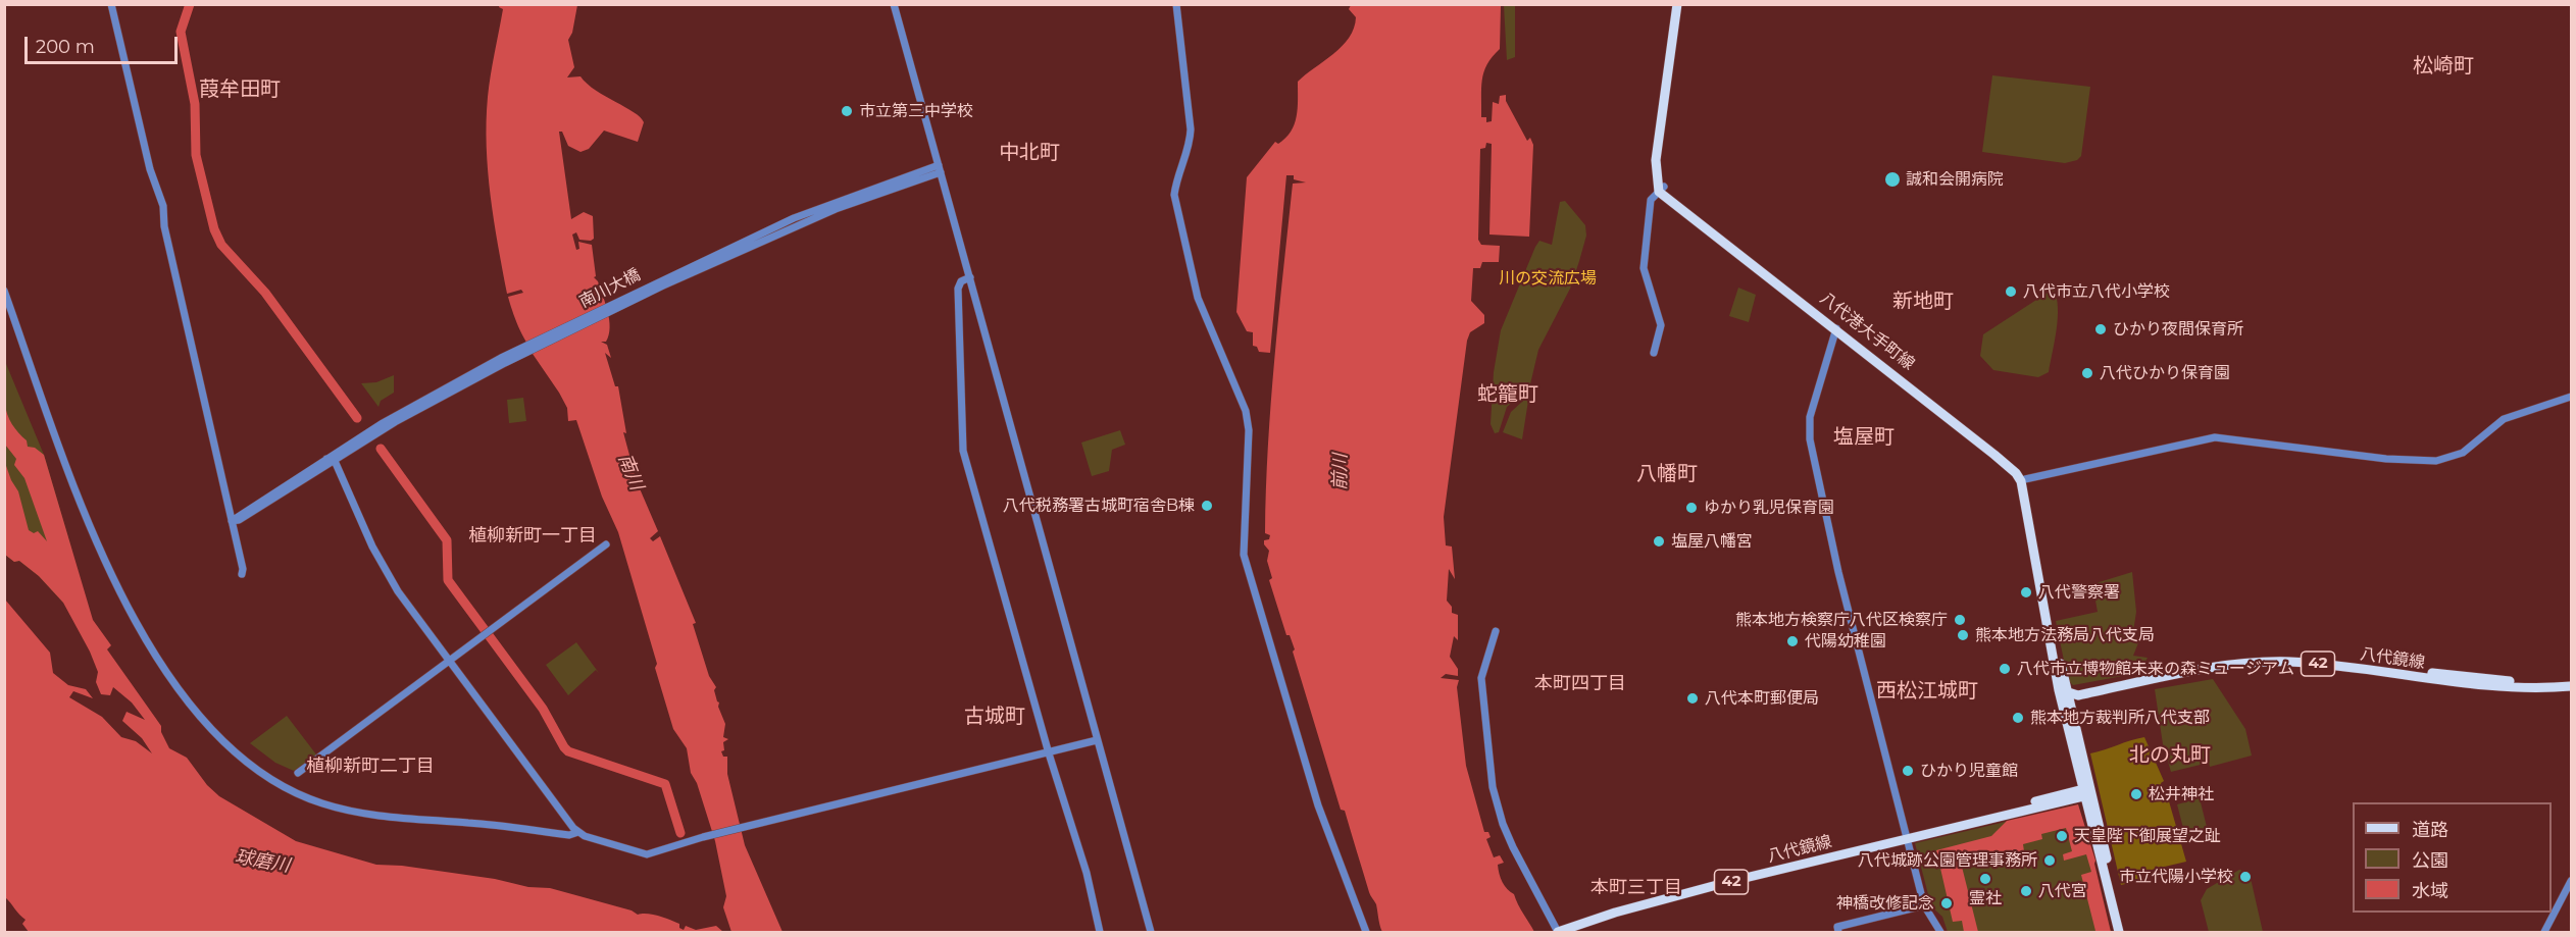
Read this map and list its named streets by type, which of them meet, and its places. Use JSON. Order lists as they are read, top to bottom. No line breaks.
{"streets":{"main road":["八代港大手町線","八代鏡線","42"],"street":["南川大橋"]},"crossings":[["八代港大手町線","八代鏡線"]],"districts":["松崎町","葭牟田町","中北町","新地町","蛇籠町","塩屋町","八幡町","植柳新町一丁目","本町四丁目","西松江城町","古城町","北の丸町","植柳新町二丁目","本町三丁目"],"water":["南川","前川","球磨川"],"parks":["川の交流広場"],"places":["市立第三中学校","誠和会開病院","八代市立八代小学校","ひかり夜間保育所","八代ひかり保育園","八代税務署古城町宿舎B棟","ゆかり乳児保育園","塩屋八幡宮","八代警察署","熊本地方検察庁八代区検察庁","熊本地方法務局八代支局","代陽幼稚園","八代市立博物館未来の森ミュージアム","八代本町郵便局","熊本地方裁判所八代支部","ひかり児童館","松井神社","天皇陛下御展望之趾","八代城跡公園管理事務所","市立代陽小学校","霊社","八代宮","神橋改修記念"],"legend":["道路","公園","水域"],"scale_bar":"200 m"}
